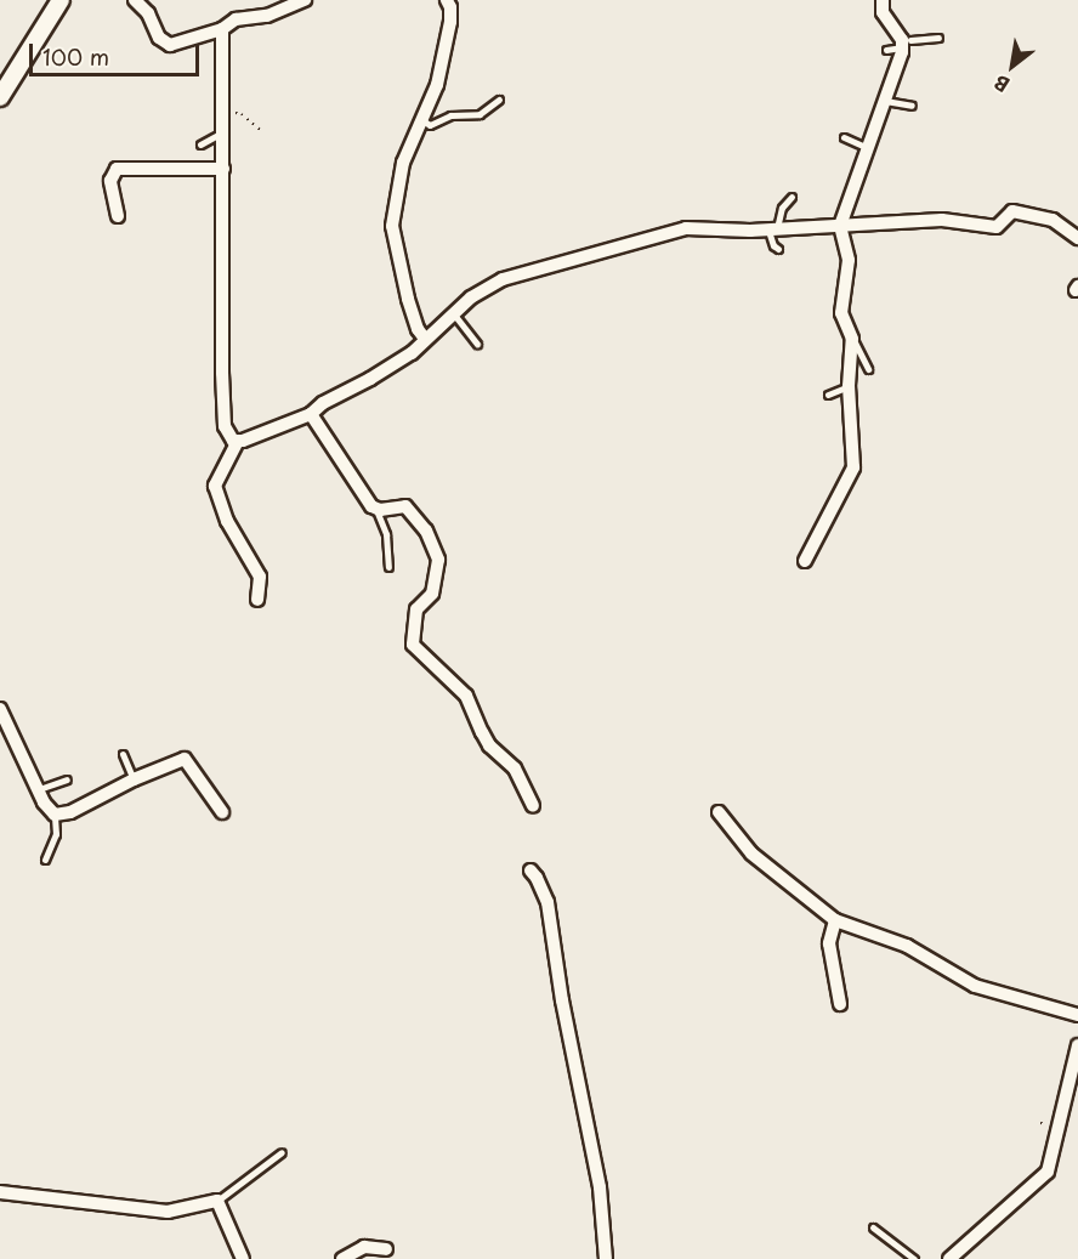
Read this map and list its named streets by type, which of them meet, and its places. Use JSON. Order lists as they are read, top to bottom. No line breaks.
{"scale_bar":"100 m","north":"bottom left"}
